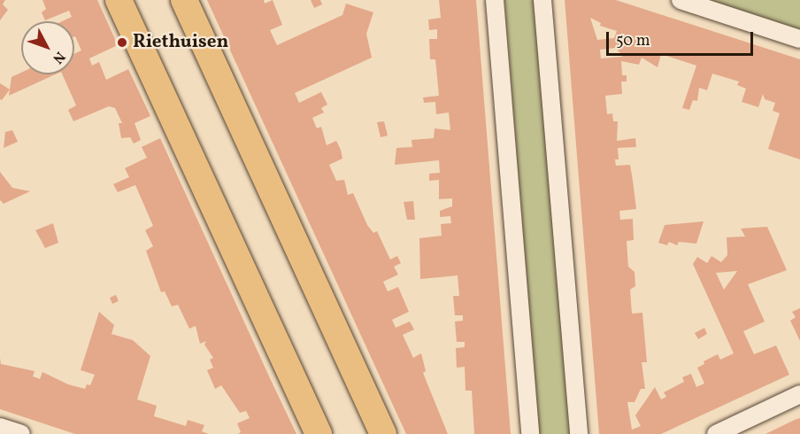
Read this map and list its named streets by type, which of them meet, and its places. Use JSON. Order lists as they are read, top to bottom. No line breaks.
{"places":["Riethuisen"],"scale_bar":"50 m","north":"bottom right"}
